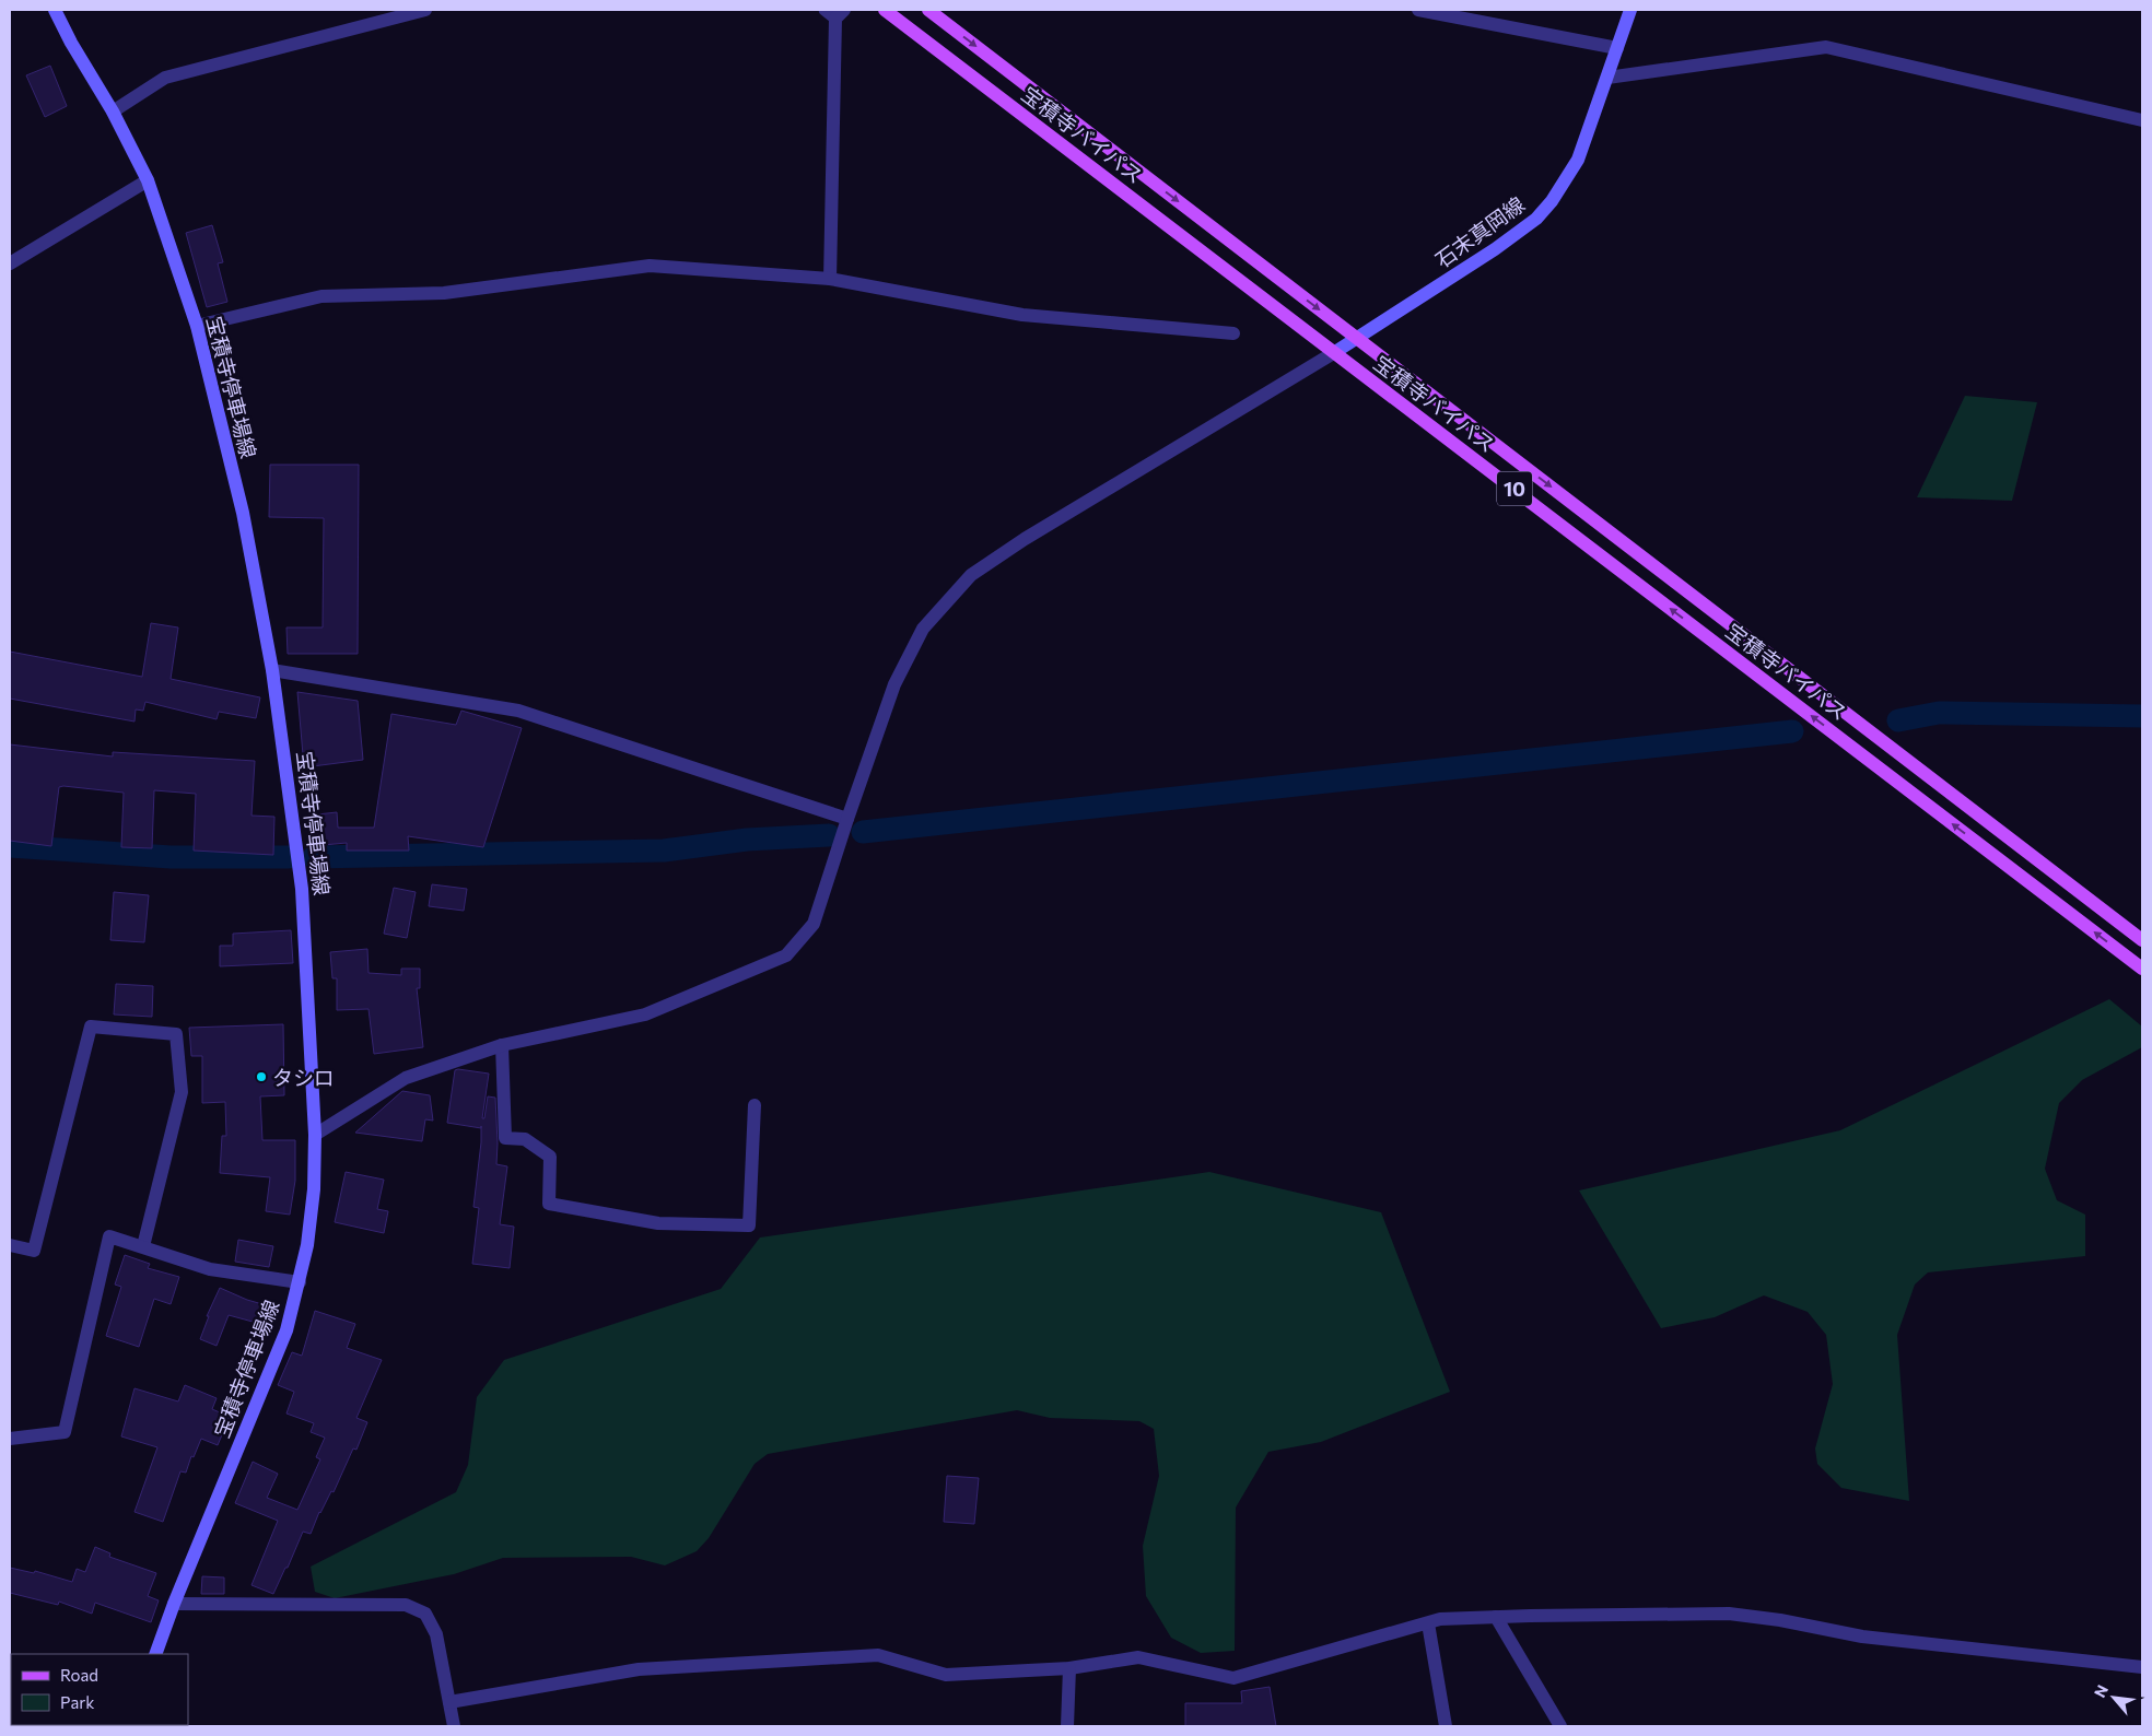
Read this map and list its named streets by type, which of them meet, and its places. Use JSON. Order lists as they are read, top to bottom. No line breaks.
{"streets":{"main road":["宝積寺バイパス","石末真岡線","宝積寺停車場線","10"]},"crossings":[["宝積寺バイパス","石末真岡線"]],"places":["タシロ"],"legend":["Road","Park"],"north":"top left"}
